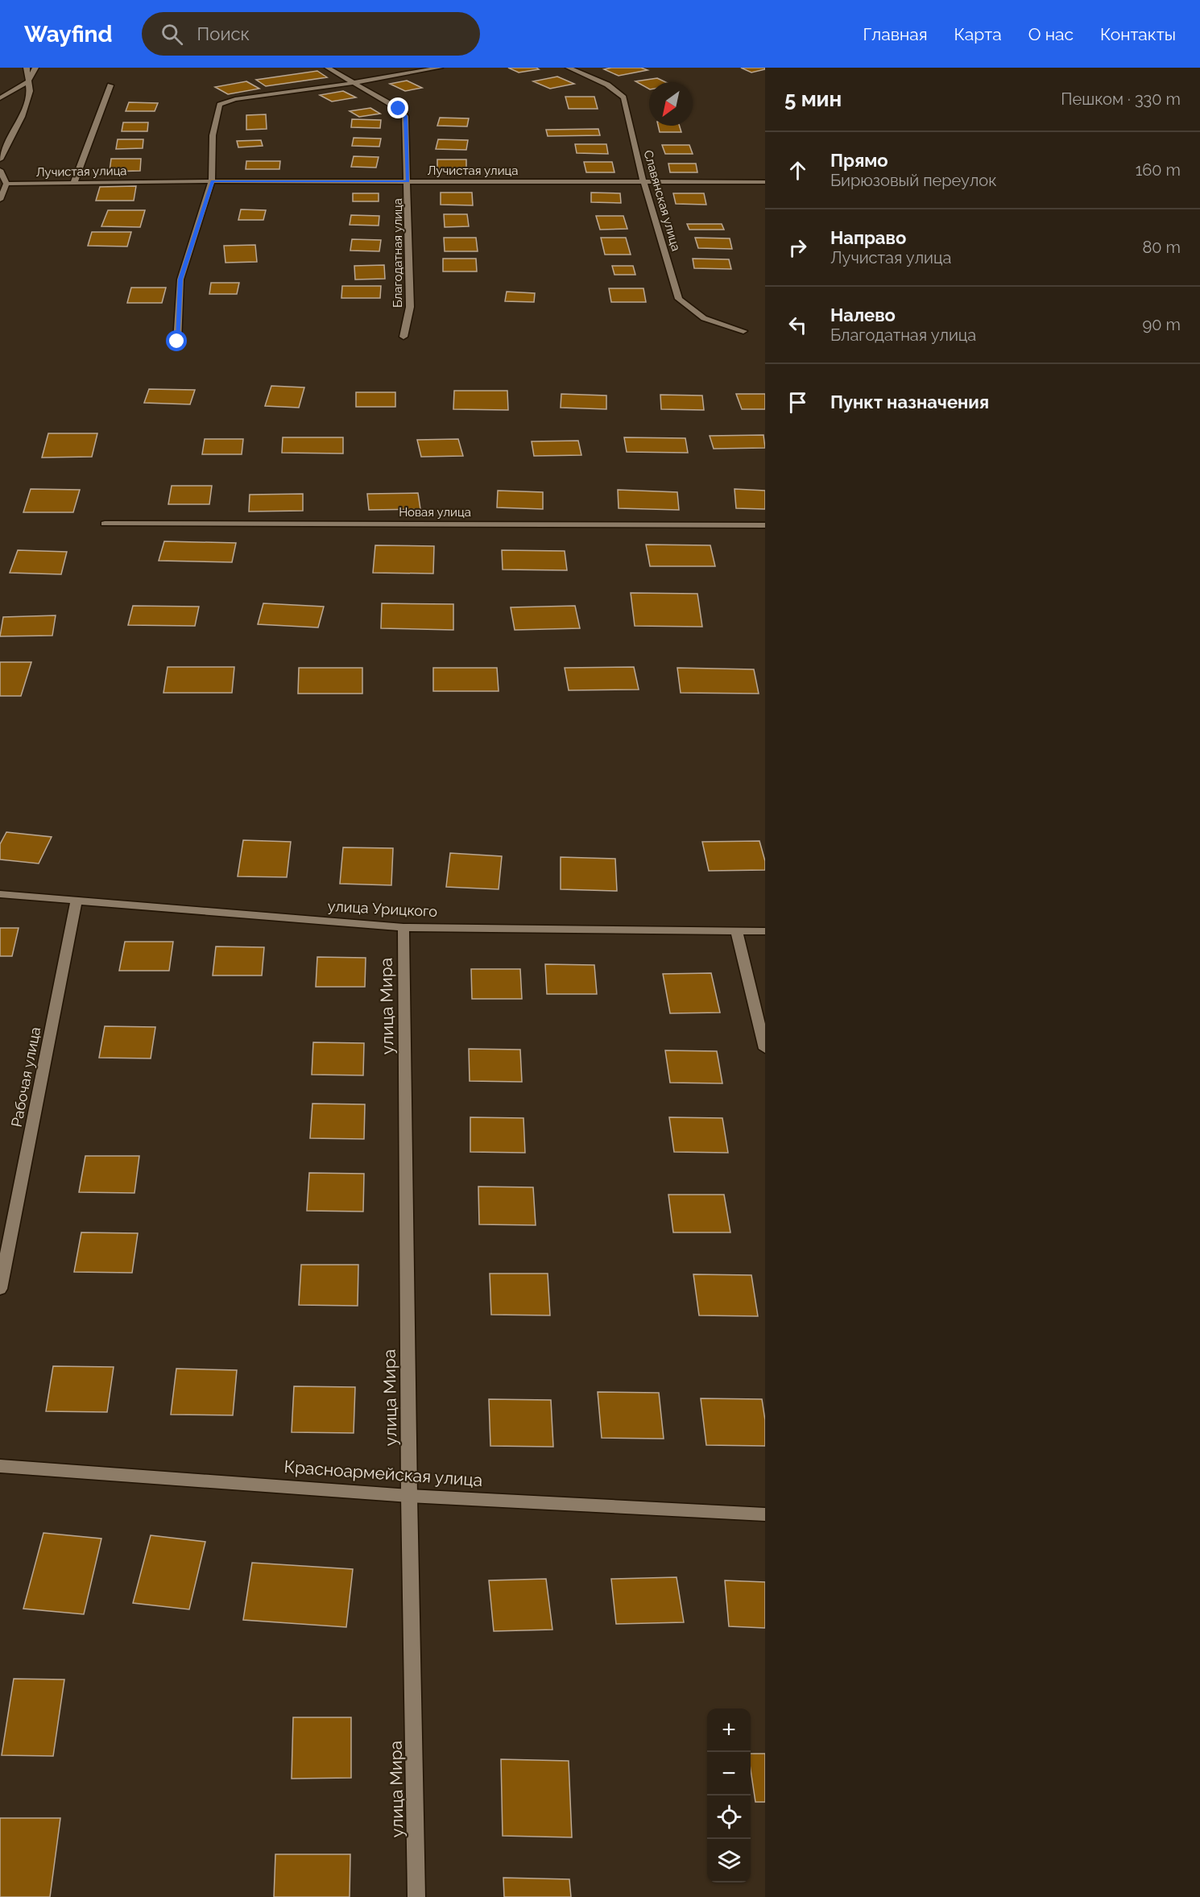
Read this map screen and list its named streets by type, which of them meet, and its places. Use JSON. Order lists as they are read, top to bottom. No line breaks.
{"streets":{"street":["Лучистая улица","Славянская улица","Благодатная улица","Новая улица","улица Урицкого","улица Мира","Рабочая улица","Красноармейская улица"]},"crossings":[["Лучистая улица","Славянская улица"],["Лучистая улица","Благодатная улица"],["улица Урицкого","улица Мира"],["улица Урицкого","Рабочая улица"],["улица Мира","Красноармейская улица"]],"north":"bottom left","page":{"header":"Wayfind","search":"Поиск","nav":["Главная","Карта","О нас","Контакты"],"heading":["5 мин","Пешком · 330 m"],"list":[["Прямо","Бирюзовый переулок","160 m"],["Направо","Лучистая улица","80 m"],["Налево","Благодатная улица","90 m"],"Пункт назначения"],"map_buttons":["+","−"]}}
